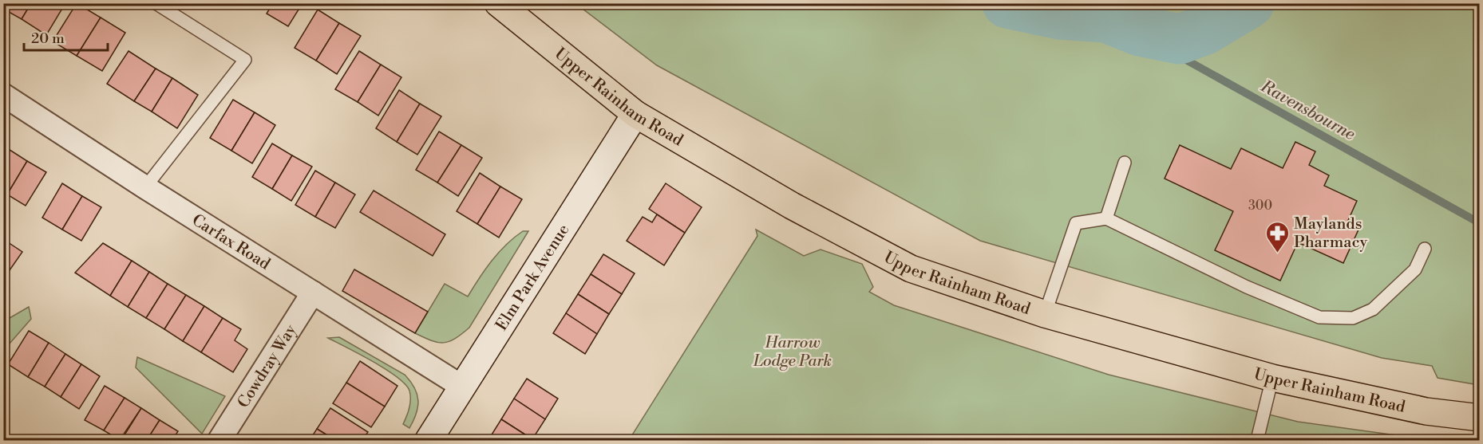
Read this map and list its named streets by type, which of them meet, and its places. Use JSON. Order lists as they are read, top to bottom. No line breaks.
{"streets":{"main road":["Upper Rainham Road"],"street":["Carfax Road","Elm Park Avenue","Cowdray Way"]},"crossings":[["Upper Rainham Road","Elm Park Avenue"],["Carfax Road","Elm Park Avenue"],["Carfax Road","Cowdray Way"]],"water":["Ravensbourne"],"parks":["Harrow Lodge Park"],"places":{"pharmacy":["Maylands Pharmacy"]},"house_numbers":["300"],"scale_bar":"20 m"}
